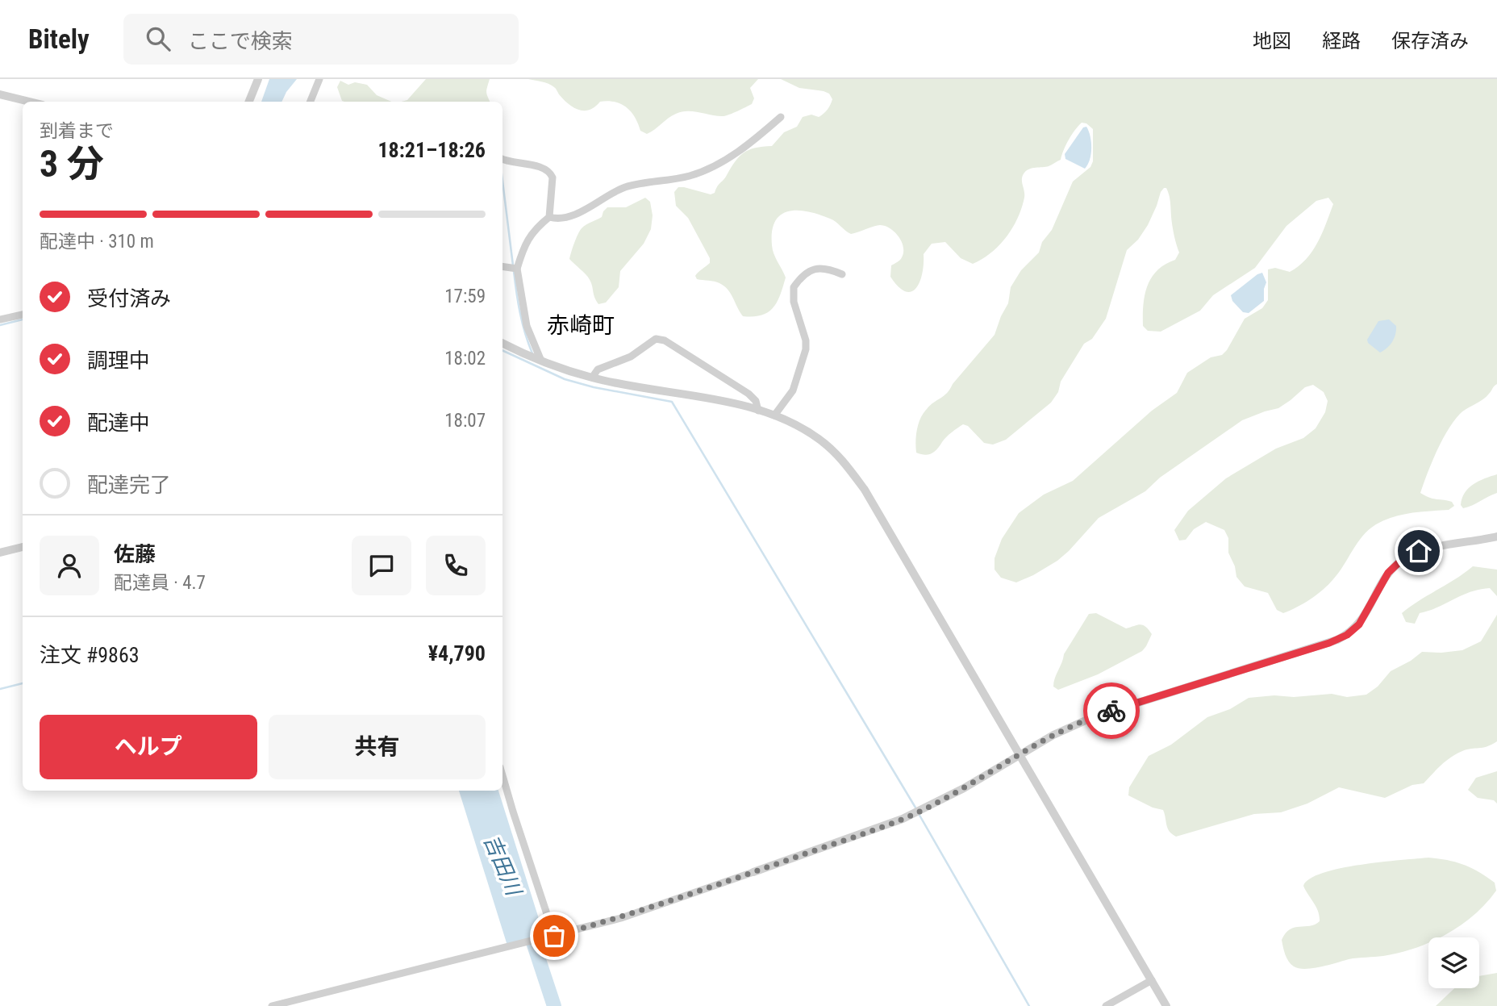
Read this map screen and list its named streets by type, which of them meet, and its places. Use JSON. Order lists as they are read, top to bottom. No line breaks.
{"districts":["赤崎町"],"water":["吉田川"],"page":{"header":"Bitely","search":"ここで検索","nav":["地図","経路","保存済み"],"heading":["3 分","到着まで","18:21–18:26"],"panel":["佐藤","配達員 · 4.7","注文 #9863","¥4,790"],"bar":"配達中 · 310 m","list":[["受付済み","17:59"],["調理中","18:02"],["配達中","18:07"],"配達完了"],"buttons":["ヘルプ","共有"]}}
